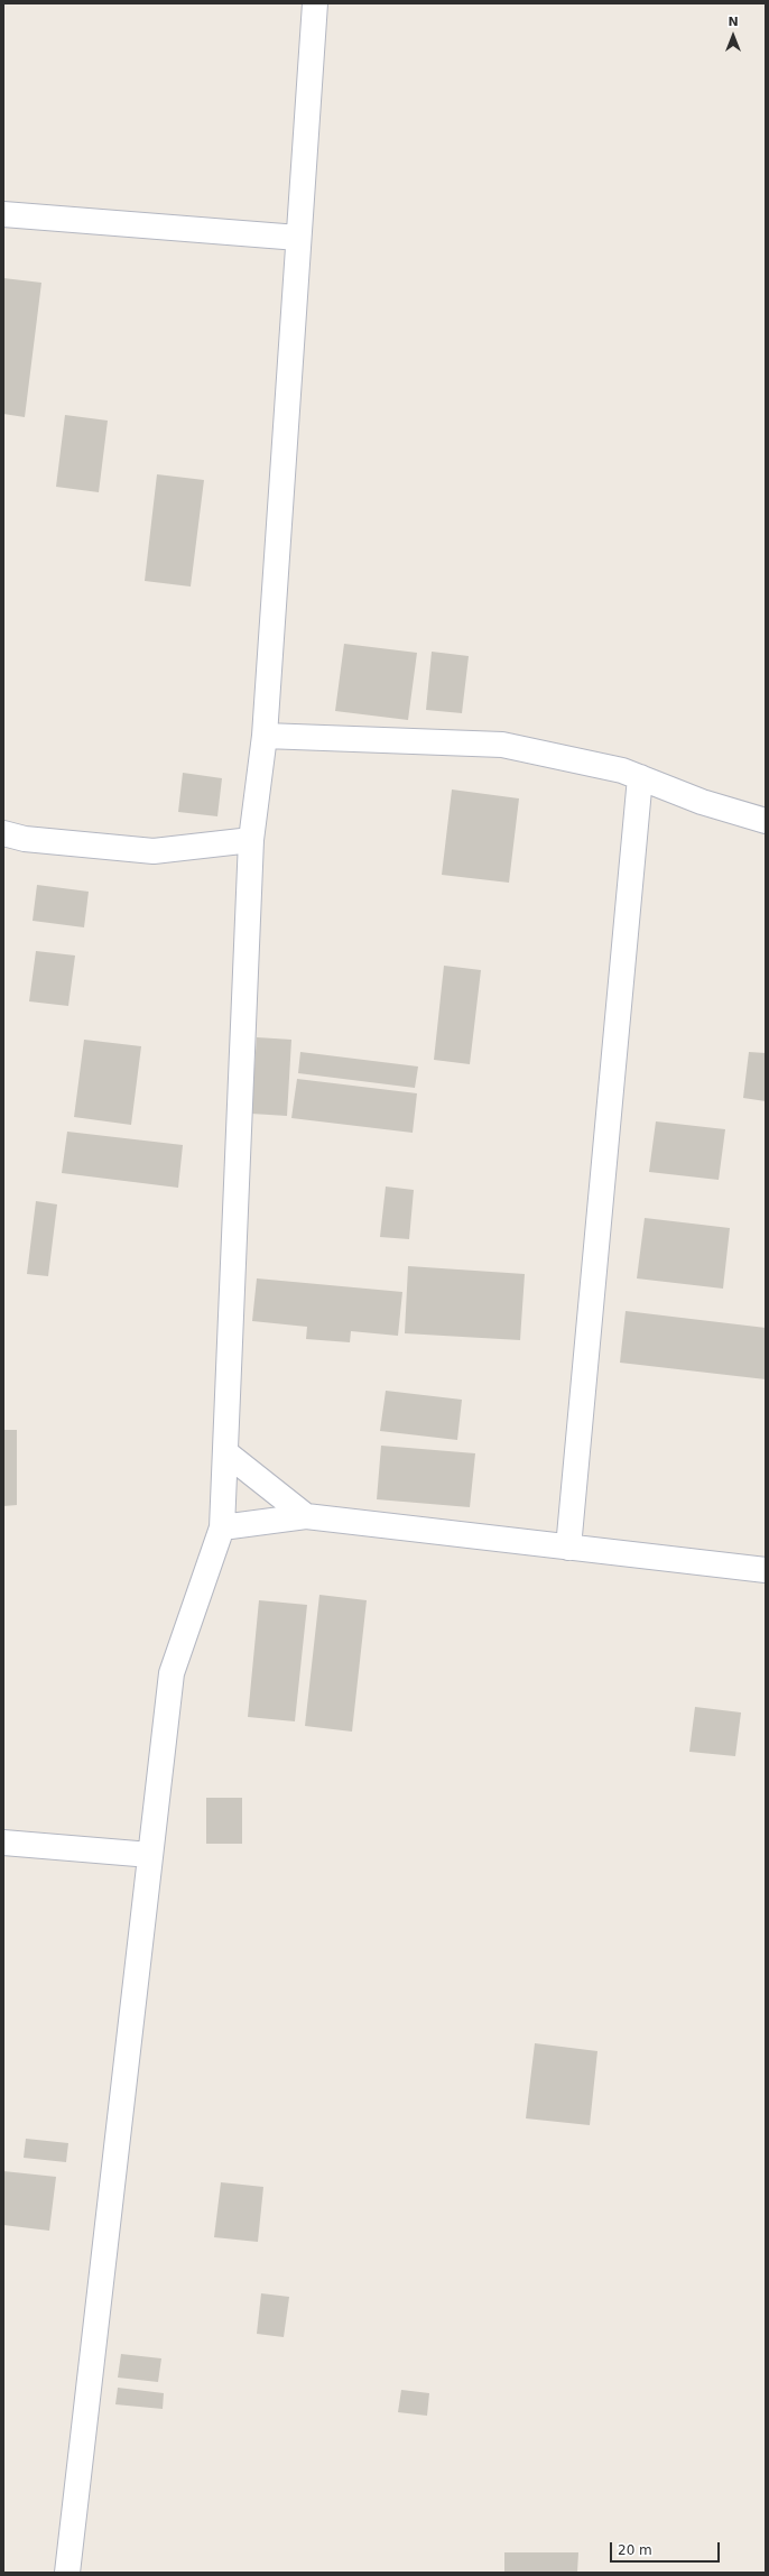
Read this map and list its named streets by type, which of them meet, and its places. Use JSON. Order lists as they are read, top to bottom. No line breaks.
{"scale_bar":"20 m","north":"top"}
